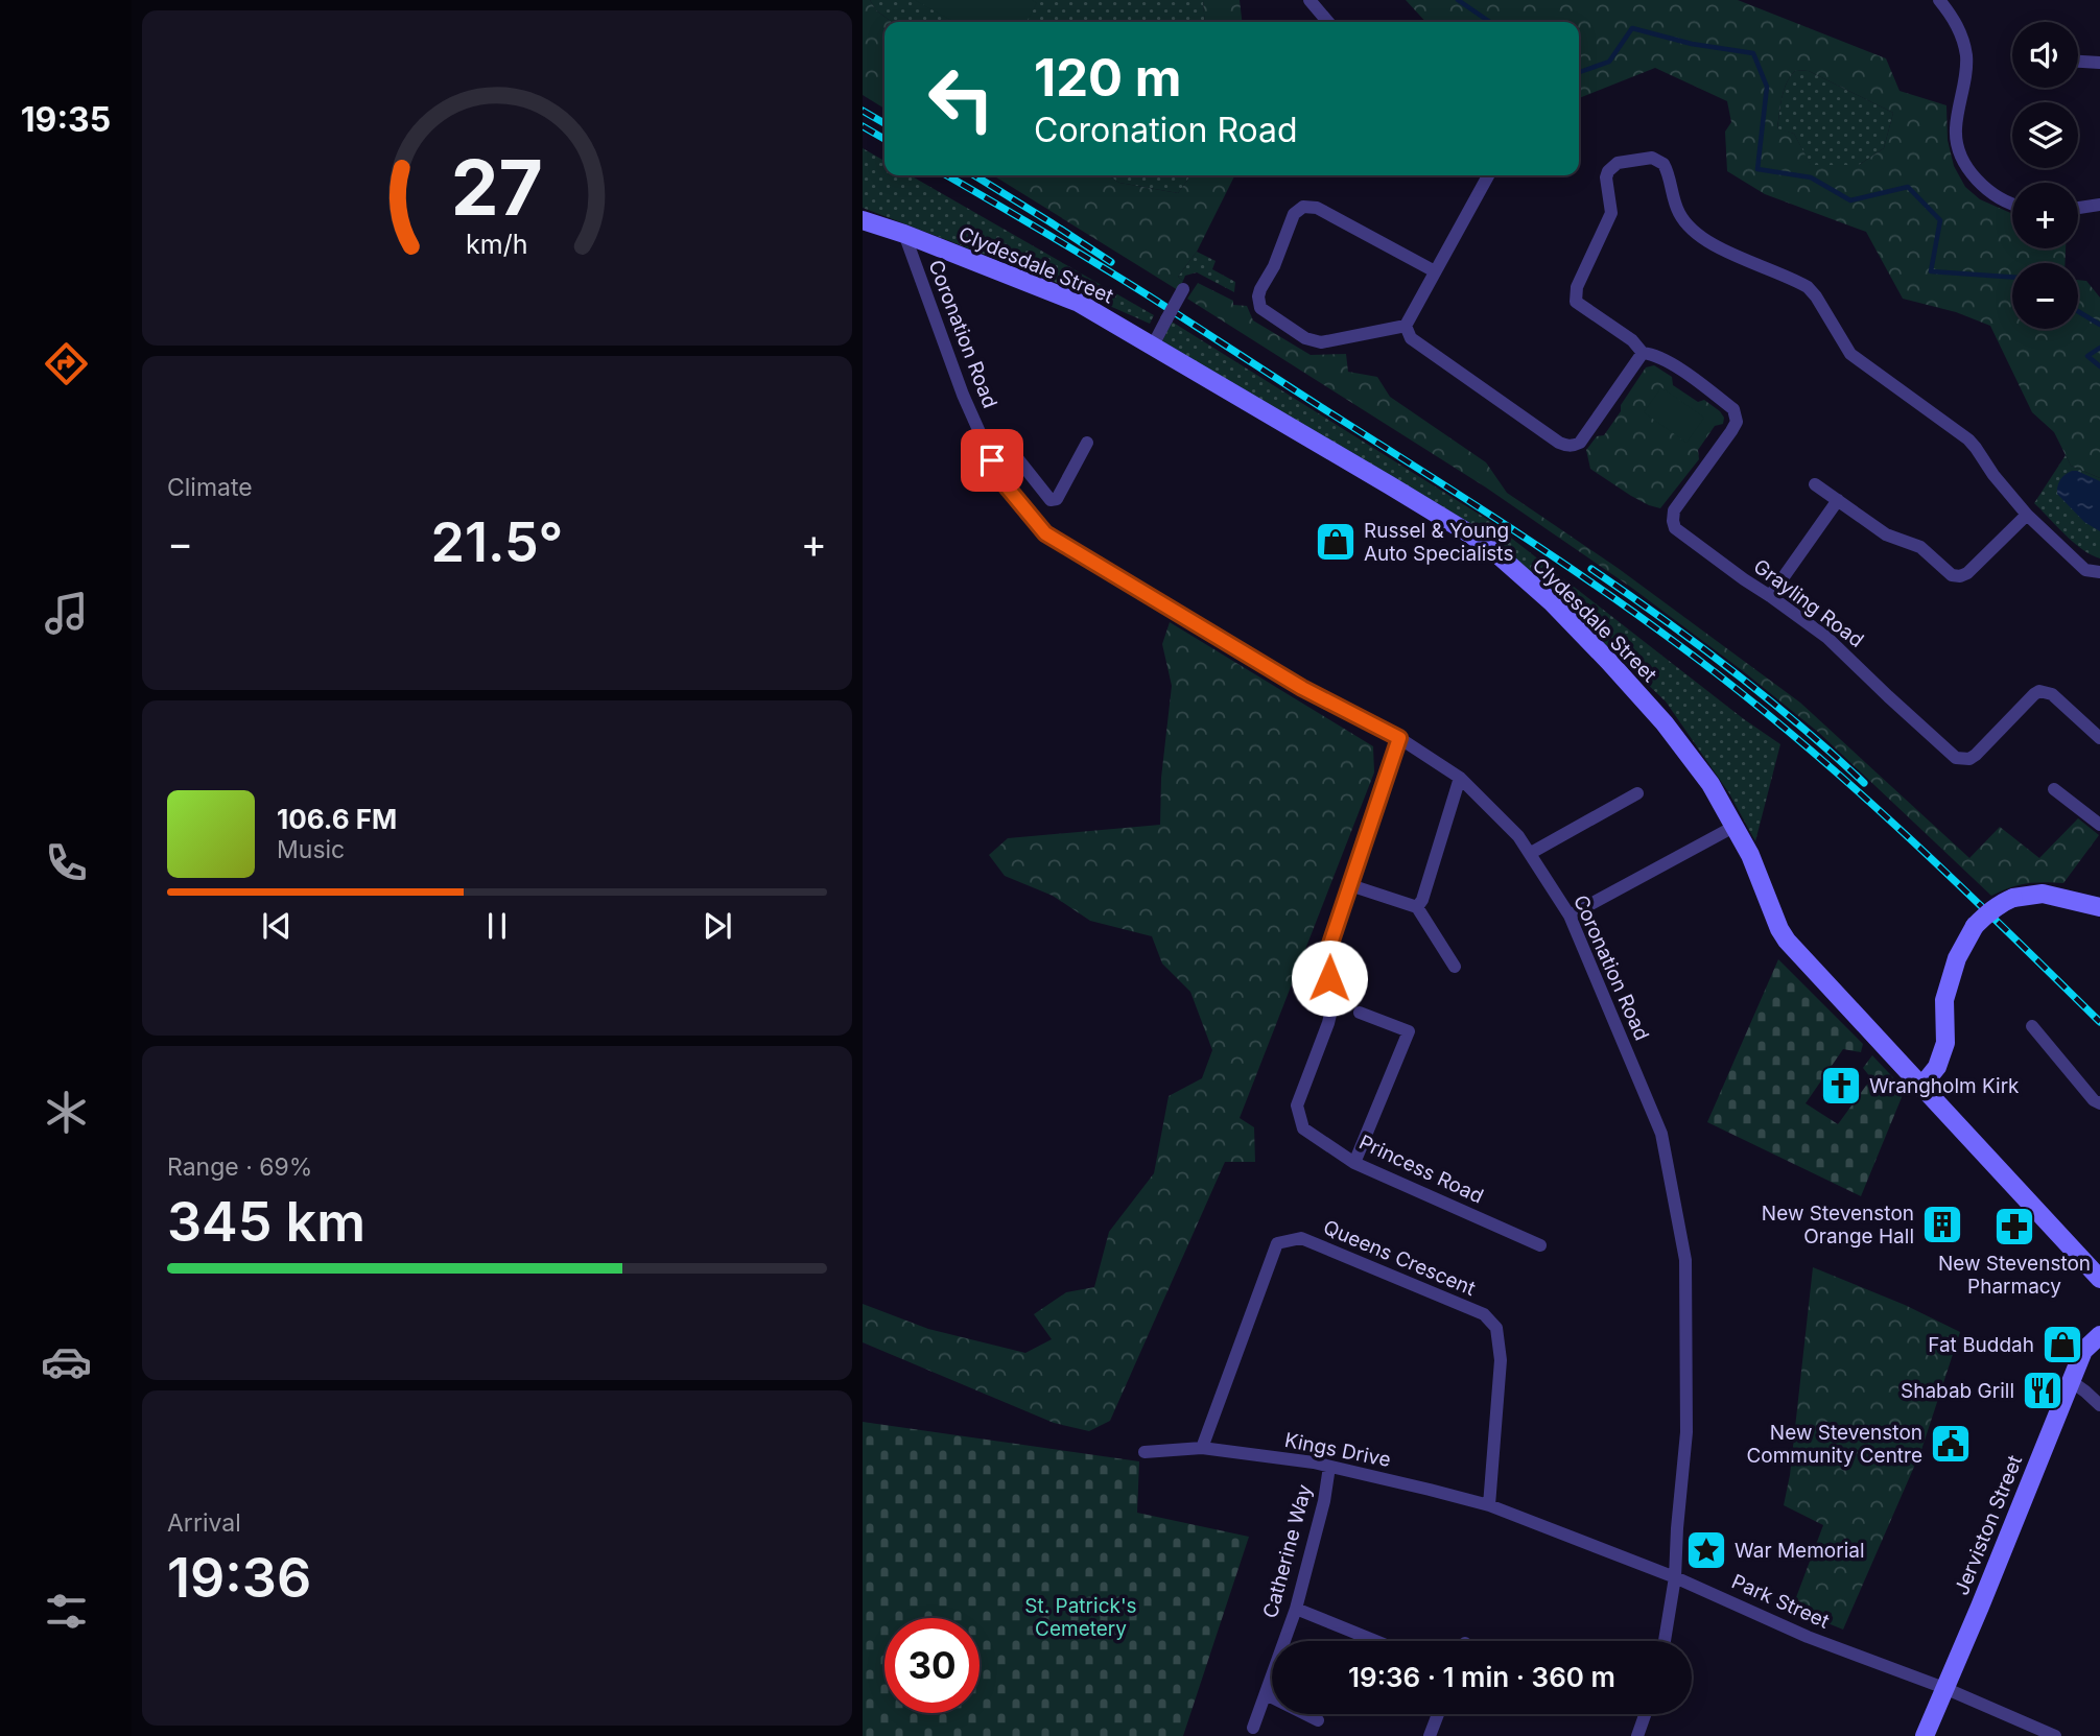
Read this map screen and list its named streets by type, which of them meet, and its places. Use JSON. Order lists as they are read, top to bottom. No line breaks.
{"streets":{"main road":["Clydesdale Street","Jerviston Street"],"street":["Coronation Road","Grayling Road","Princess Road","Queens Crescent","Kings Drive","Catherine Way","Park Street"]},"crossings":[["Clydesdale Street","Coronation Road"],["Coronation Road","Princess Road"],["Coronation Road","Park Street"],["Queens Crescent","Kings Drive"],["Kings Drive","Catherine Way"],["Kings Drive","Park Street"],["Jerviston Street","Park Street"]],"parks":["St. Patrick's Cemetery"],"places":{"shop":["Russel & Young Auto Specialists","Fat Buddah"],"church":["Wrangholm Kirk"],"building":["New Stevenston Orange Hall"],"pharmacy":["New Stevenston Pharmacy"],"restaurant":["Shabab Grill"],"public building":["New Stevenston Community Centre"],"place":["War Memorial"]},"page":{"tabs":"19:35","map_buttons":["+","−"],"turn":["120 m","Coronation Road"],"tile":["Climate",["Range · 69%","345 km"],["Arrival","19:36"]],"heat":["−","21.5°","+"],"song":["106.6 FM","Music"],"limit":"30","trip":"19:36 · 1 min · 360 m","gauge":["27","km/h"]}}
